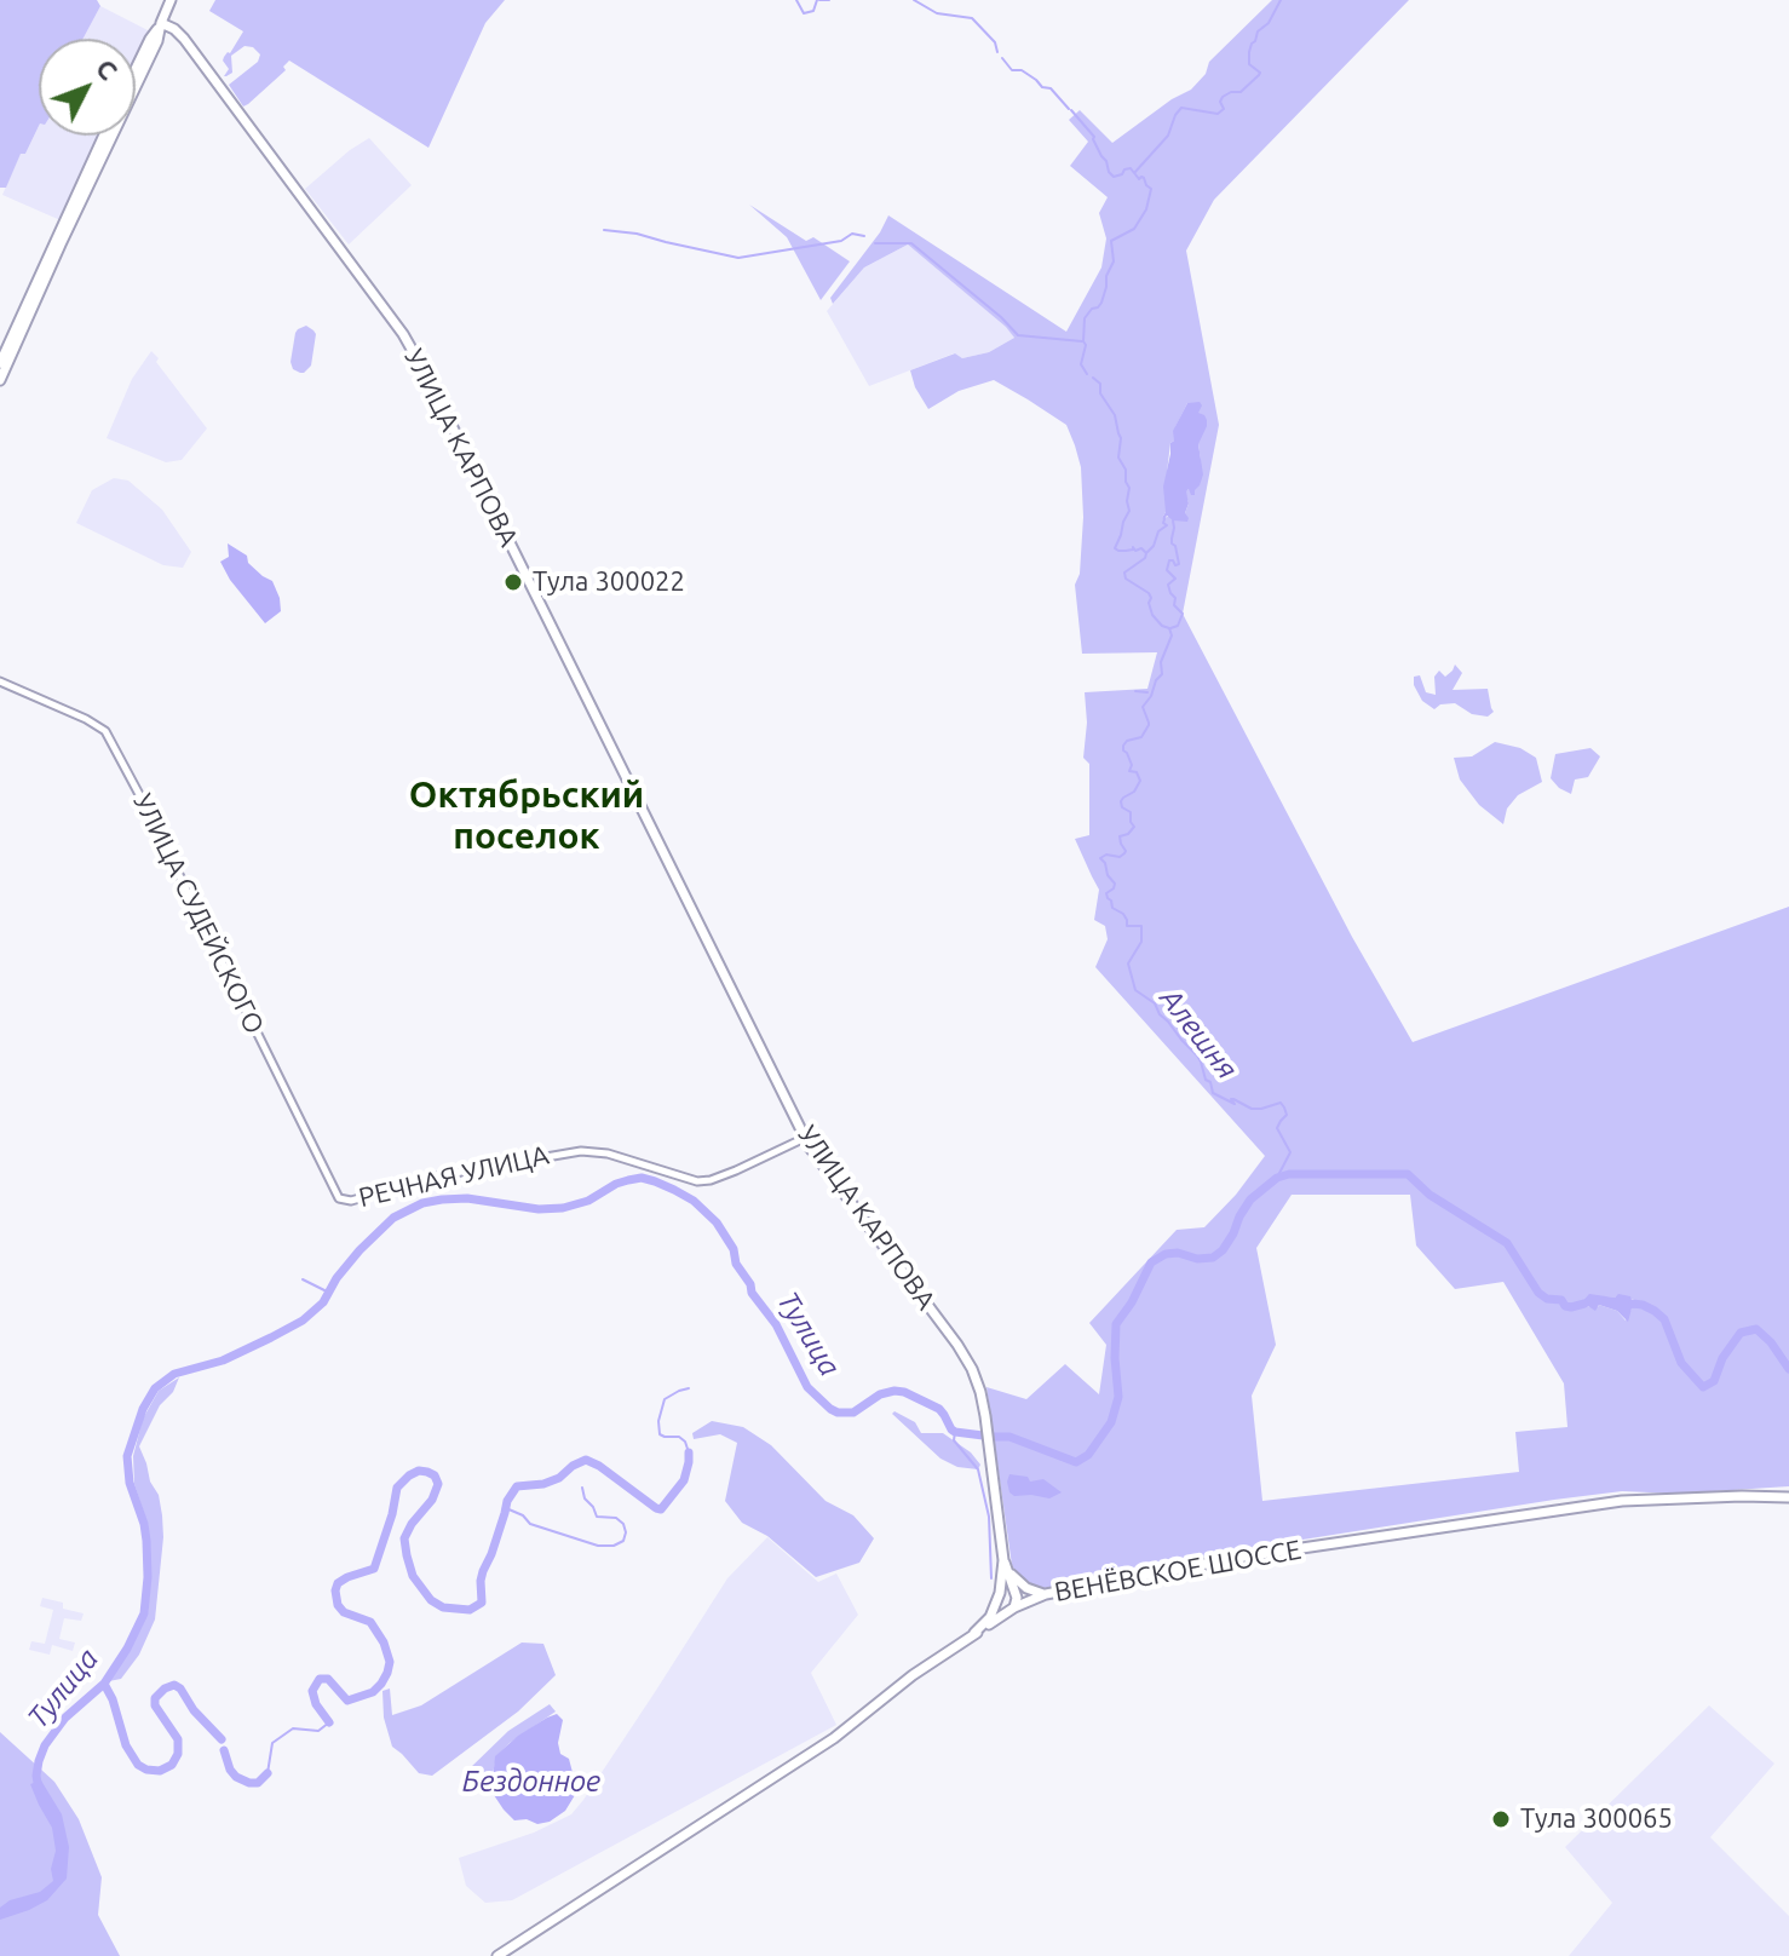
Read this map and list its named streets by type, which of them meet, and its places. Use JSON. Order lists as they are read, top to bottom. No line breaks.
{"streets":{"main road":["УЛИЦА КАРПОВА","ВЕНЁВСКОЕ ШОССЕ"],"street":["УЛИЦА СУДЕЙСКОГО","РЕЧНАЯ УЛИЦА"]},"crossings":[["УЛИЦА КАРПОВА","РЕЧНАЯ УЛИЦА"],["УЛИЦА СУДЕЙСКОГО","РЕЧНАЯ УЛИЦА"]],"districts":["Октябрьский поселок"],"water":["Алешня","Тулица","Бездонное"],"places":["Тула 300022","Тула 300065"],"north":"top right"}
